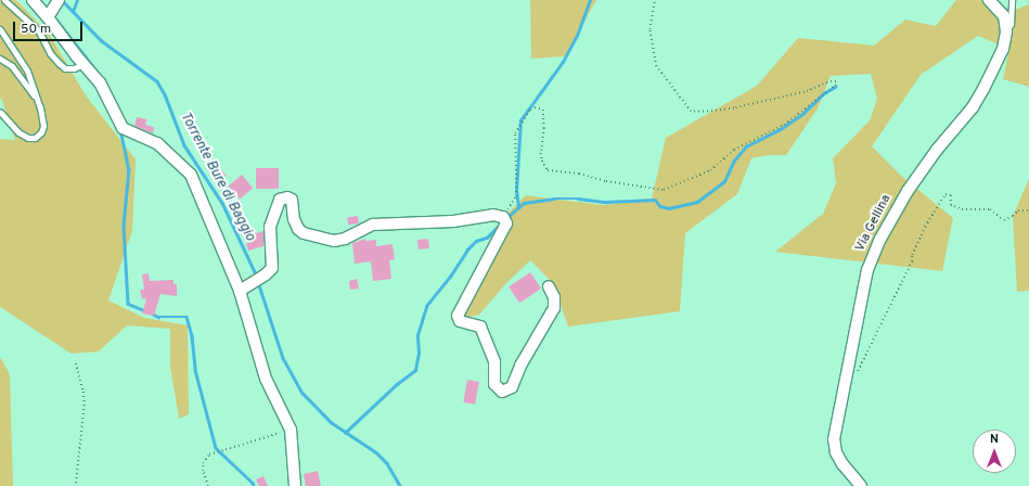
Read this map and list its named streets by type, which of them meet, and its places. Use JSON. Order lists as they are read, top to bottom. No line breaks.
{"streets":{"street":["Via Gellina"]},"water":["Torrente Bure di Baggio"],"scale_bar":"50 m","north":"top"}
